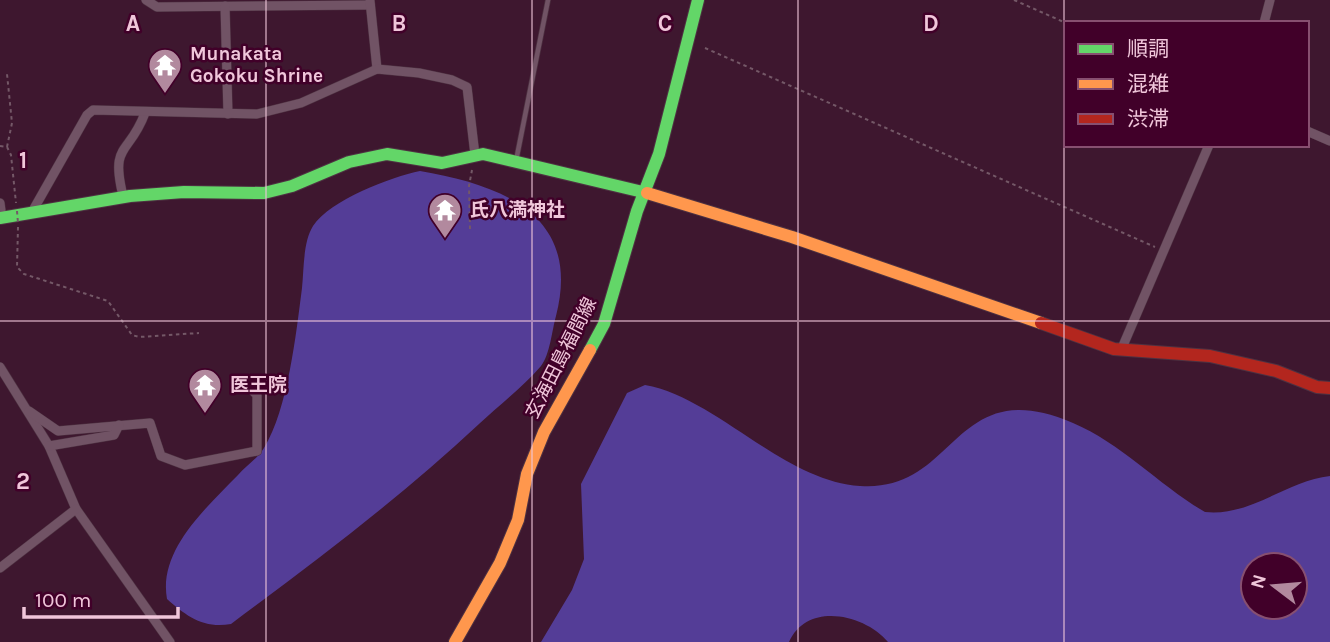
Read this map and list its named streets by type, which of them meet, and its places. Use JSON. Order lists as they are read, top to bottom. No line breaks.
{"streets":{"street":["玄海田島福間線"]},"places":{"temple":["Munakata Gokoku Shrine","氏八満神社","医王院"]},"legend":["順調","混雑","渋滞"],"scale_bar":"100 m","north":"left","grid":{"columns":["A","B","C","D"],"rows":["1","2"]}}
